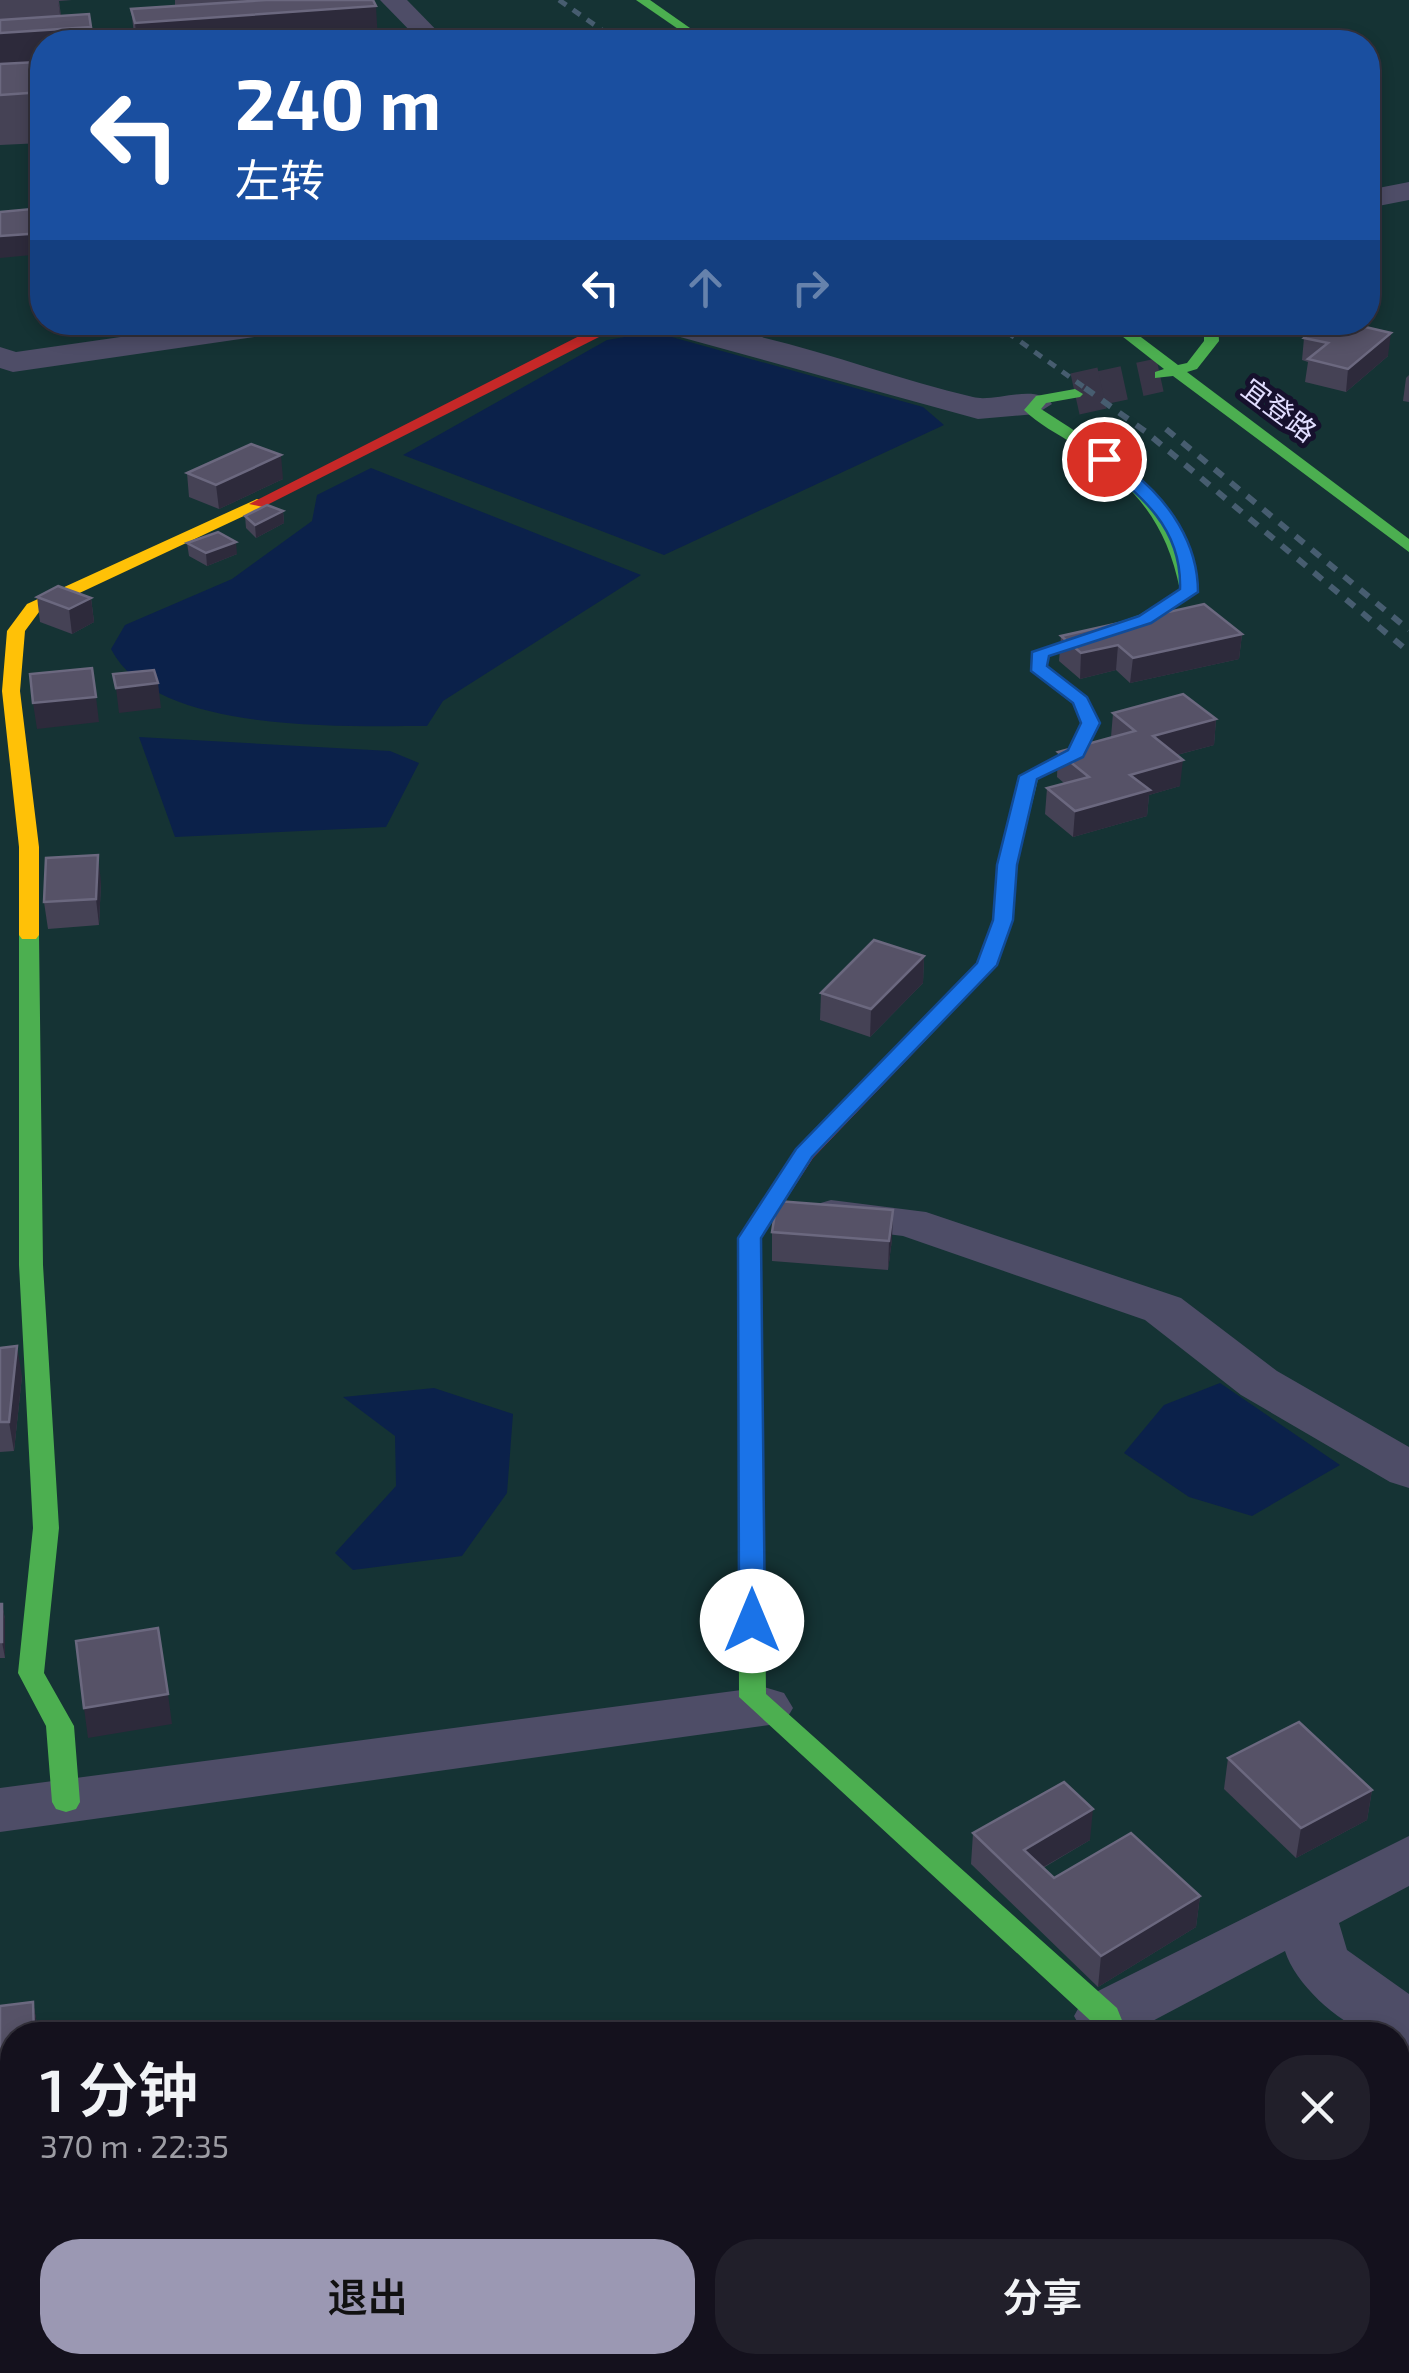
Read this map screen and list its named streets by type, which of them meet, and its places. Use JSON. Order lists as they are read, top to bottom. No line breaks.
{"streets":{"street":["宜登路"]},"page":{"turn":["240 m","左转"],"heading":["1 分钟","370 m · 22:35"],"buttons":["退出","分享"]}}
